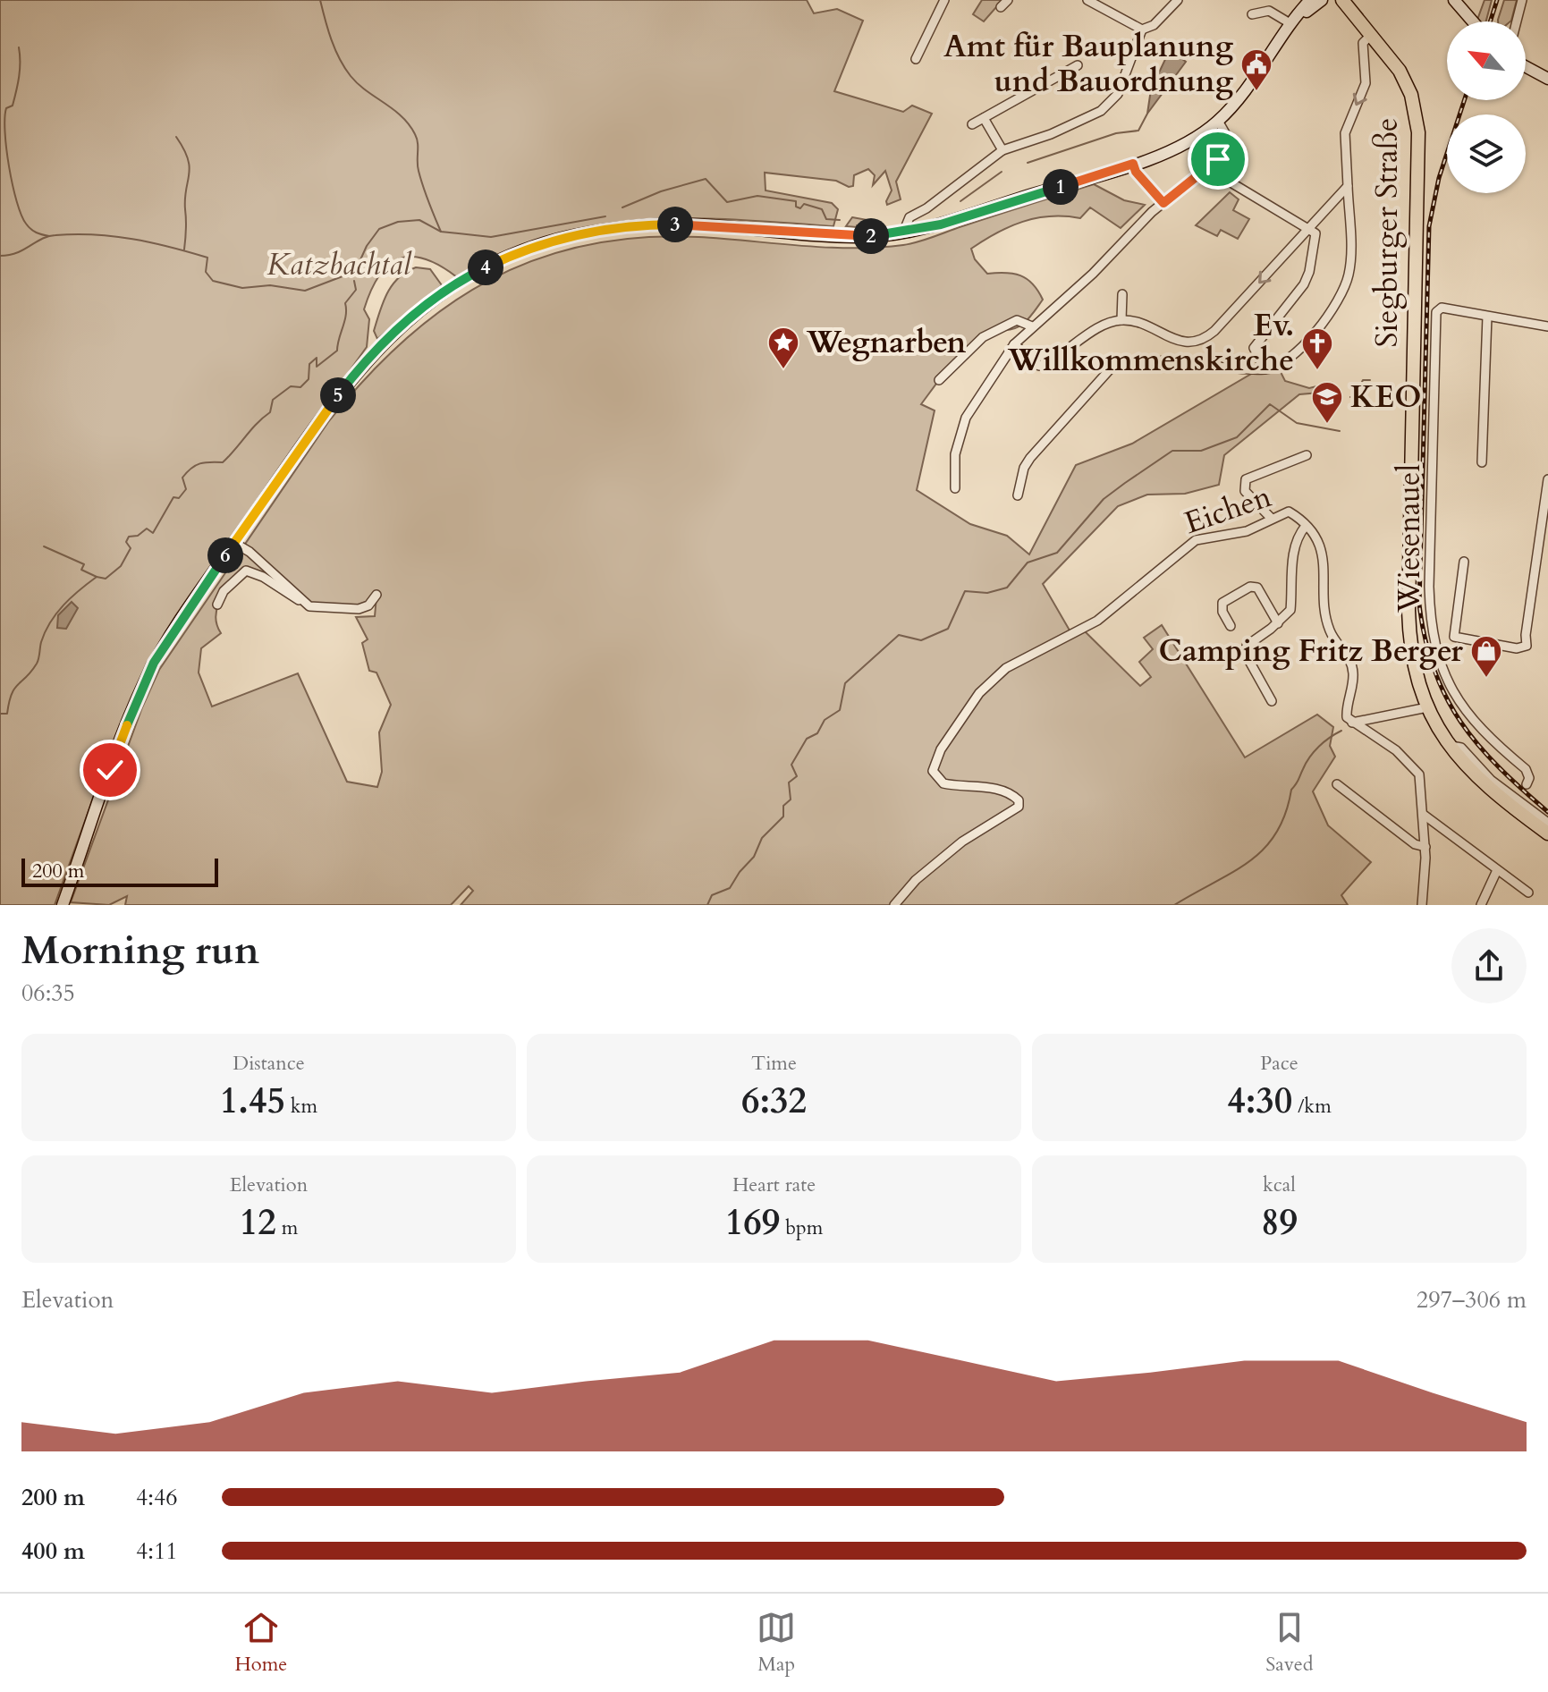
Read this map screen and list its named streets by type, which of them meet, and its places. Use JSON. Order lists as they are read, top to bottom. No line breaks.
{"streets":{"main road":["Siegburger Straße"],"street":["Eichen","Wiesenauel"]},"parks":["Katzbachtal"],"places":{"public building":["Amt für Bauplanung und Bauordnung"],"place":["Wegnarben"],"church":["Ev. Willkommenskirche"],"school or university":["KEO"],"shop":["Camping Fritz Berger"]},"scale_bar":"200 m","north":"top left","page":{"pins":["1","3","2","4","5","6"],"scale":"200 m","heading":["Morning run","06:35"],"stats":[["Distance","1.45 km"],["Time","6:32"],["Pace","4:30 /km"],["Elevation","12 m"],["Heart rate","169 bpm"],["kcal","89"]],"chart":["Elevation","297–306 m"],"list":[{"name":"200 m","note":"4:46"},{"name":"400 m","note":"4:11"}],"tabs":["Home","Map","Saved"]}}
